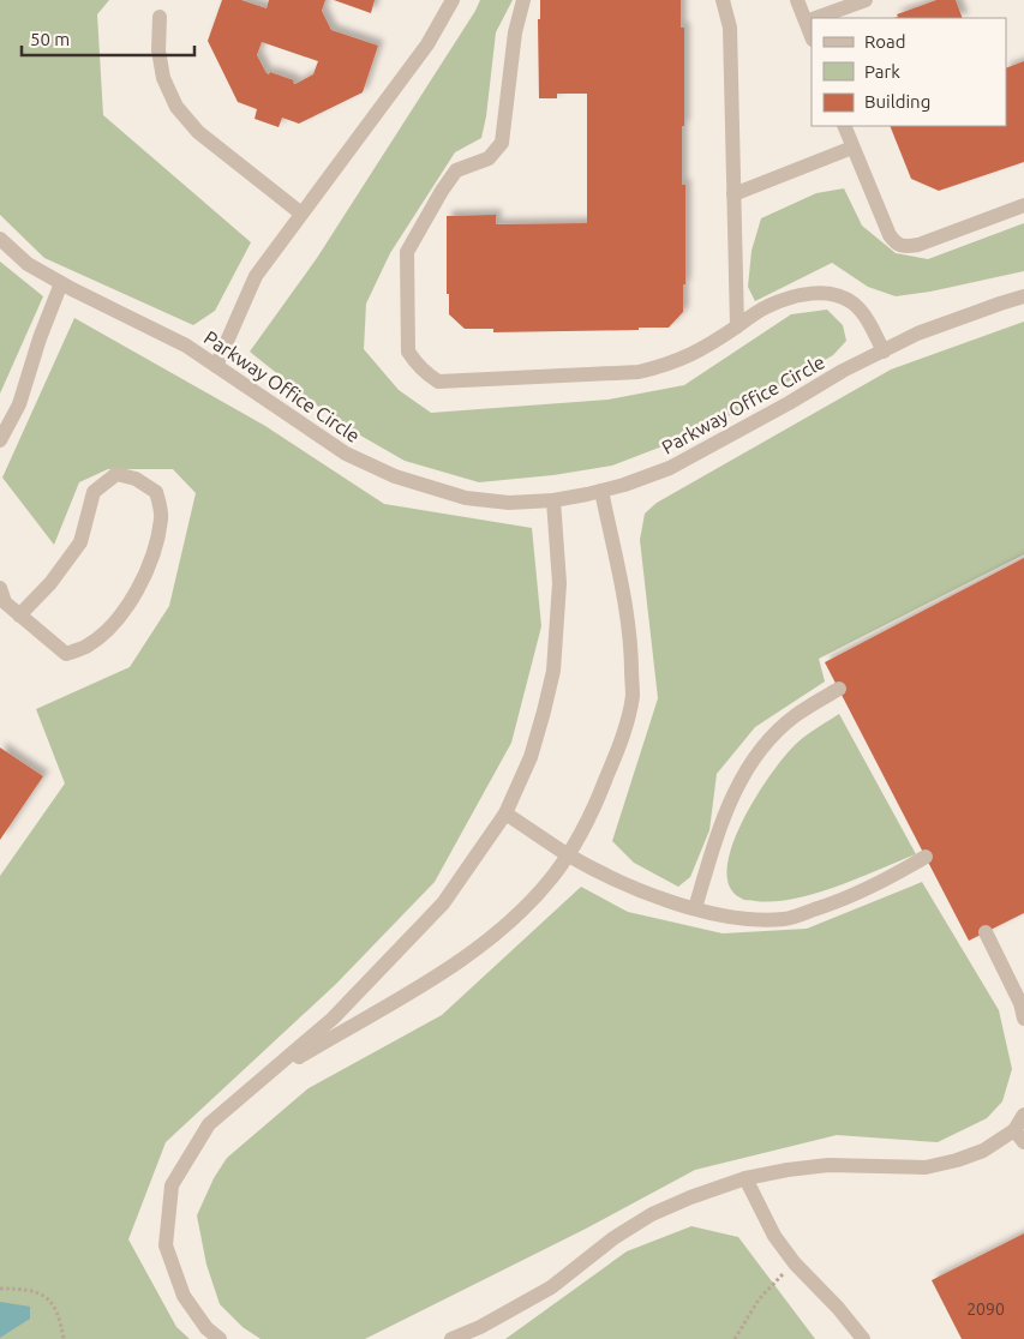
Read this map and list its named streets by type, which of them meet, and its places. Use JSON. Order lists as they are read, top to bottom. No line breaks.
{"streets":{"street":["Parkway Office Circle"]},"house_numbers":["2090"],"legend":["Road","Park","Building"],"scale_bar":"50 m"}
